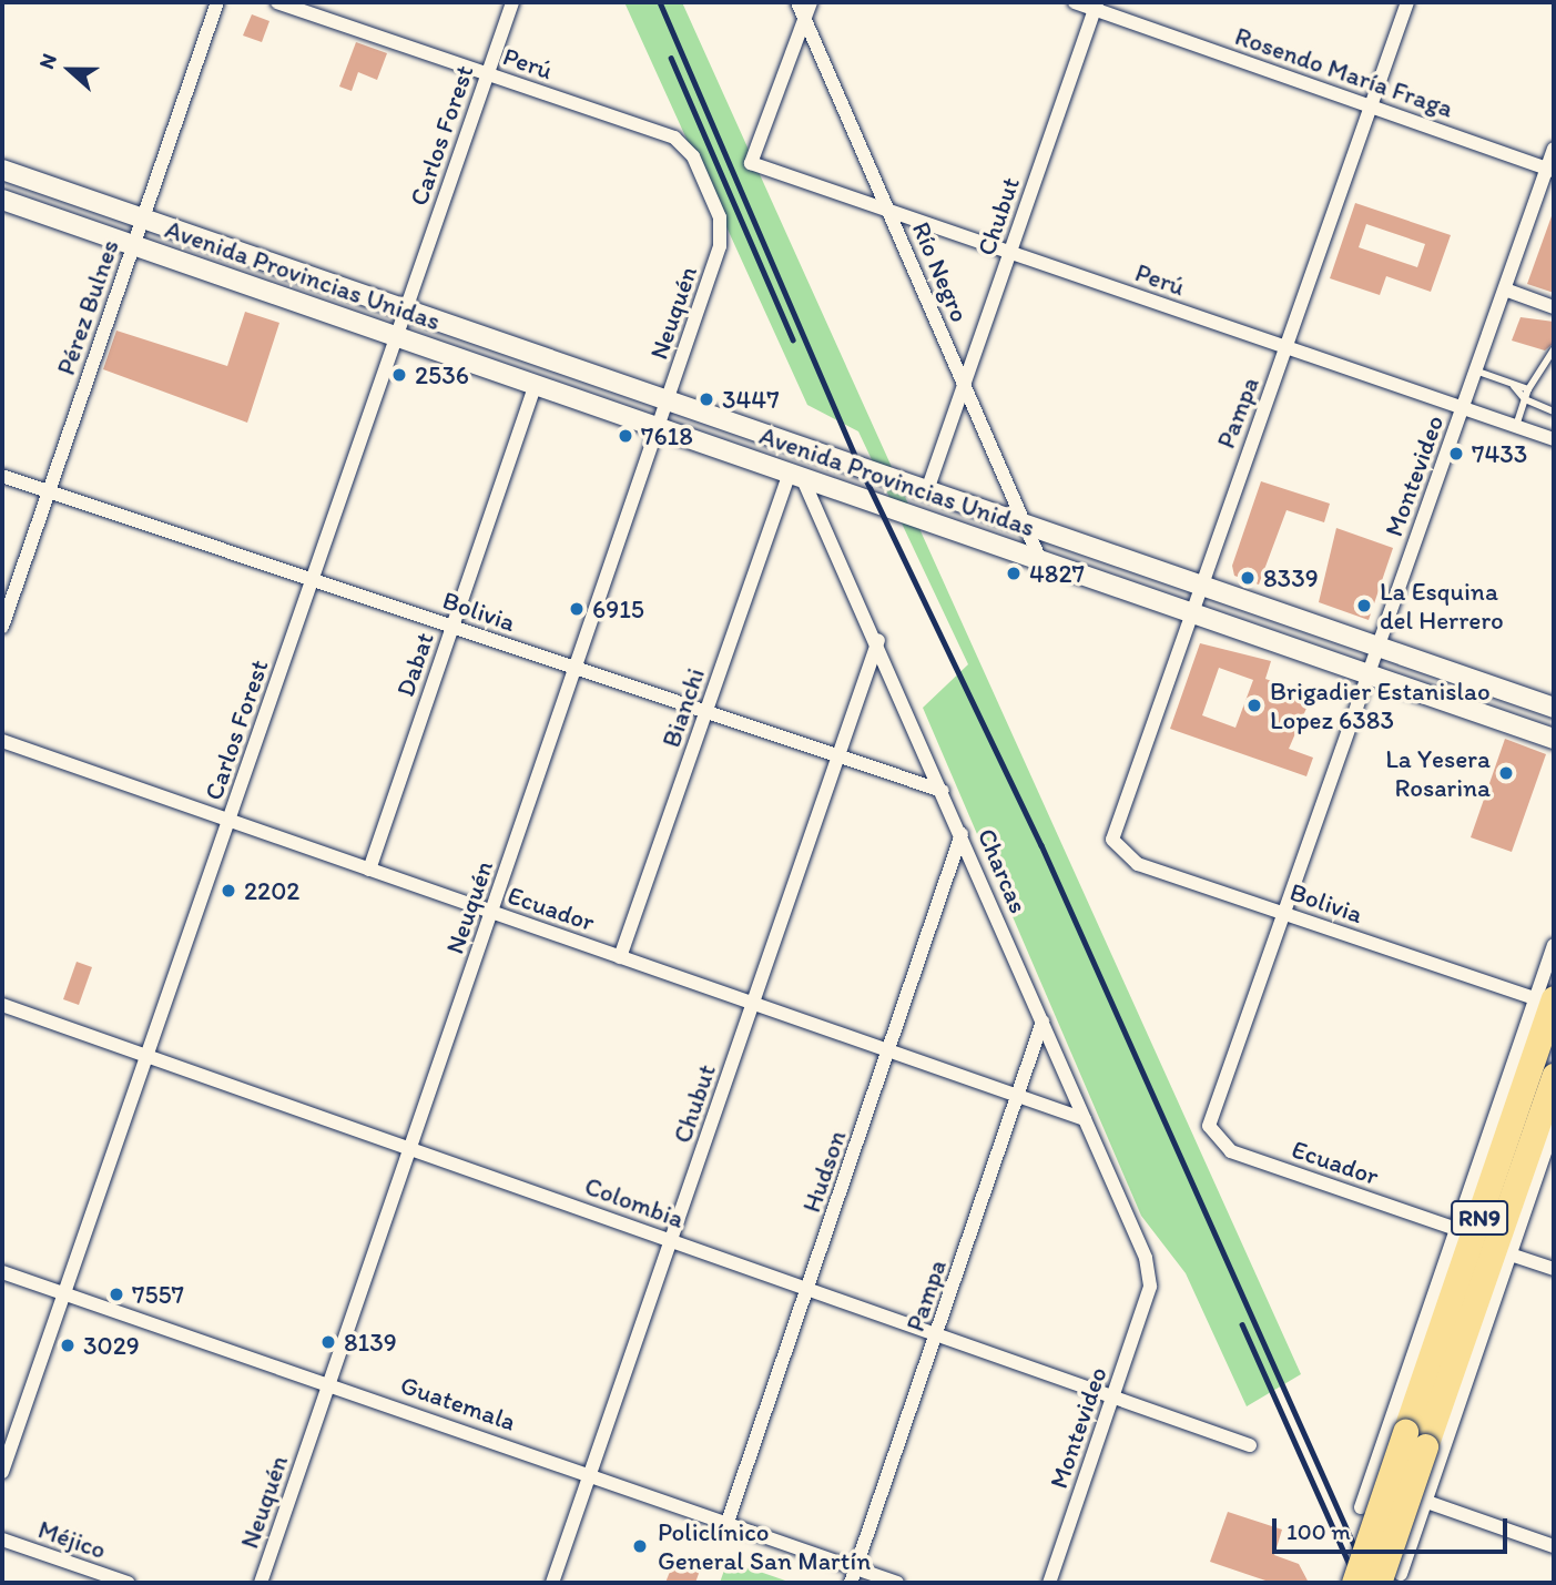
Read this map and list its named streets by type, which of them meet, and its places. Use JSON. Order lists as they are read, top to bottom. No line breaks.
{"streets":{"highway":["RN9"],"main road":["Avenida Provincias Unidas"],"street":["Perú","Rosendo María Fraga","Carlos Forest","Chubut","Río Negro","Pérez Bulnes","Neuquén","Pampa","Montevideo","Bolivia","Dabat","Bianchi","Charcas","Ecuador","Hudson","Colombia","Guatemala","Méjico"]},"crossings":[["Perú","Carlos Forest"],["Perú","Chubut"],["Perú","Río Negro"],["Perú","Neuquén"],["Perú","Pampa"],["Perú","Montevideo"],["Rosendo María Fraga","Chubut"],["Rosendo María Fraga","Pampa"],["Rosendo María Fraga","Montevideo"],["Carlos Forest","Avenida Provincias Unidas"],["Carlos Forest","Bolivia"],["Carlos Forest","Ecuador"],["Carlos Forest","Colombia"],["Carlos Forest","Guatemala"],["Chubut","Río Negro"],["Chubut","Avenida Provincias Unidas"],["Chubut","Bolivia"],["Chubut","Charcas"],["Chubut","Ecuador"],["Chubut","Colombia"],["Chubut","Guatemala"],["Río Negro","Avenida Provincias Unidas"],["Avenida Provincias Unidas","Pérez Bulnes"],["Avenida Provincias Unidas","Neuquén"],["Avenida Provincias Unidas","Pampa"],["Avenida Provincias Unidas","Montevideo"],["Avenida Provincias Unidas","Dabat"],["Avenida Provincias Unidas","Bianchi"],["Avenida Provincias Unidas","Charcas"],["Pérez Bulnes","Bolivia"],["Neuquén","Bolivia"],["Neuquén","Ecuador"],["Neuquén","Colombia"],["Neuquén","Guatemala"],["Pampa","Bolivia"],["Pampa","Charcas"],["Pampa","Ecuador"],["Pampa","Colombia"],["Pampa","Guatemala"],["Montevideo","Bolivia"],["Montevideo","Charcas"],["Montevideo","Ecuador"],["Montevideo","Colombia"],["Bolivia","Dabat"],["Bolivia","Bianchi"],["Bolivia","Charcas"],["Bolivia","RN9"],["Dabat","Ecuador"],["Bianchi","Charcas"],["Bianchi","Ecuador"],["Charcas","Ecuador"],["Charcas","Hudson"],["Ecuador","Hudson"],["Hudson","Colombia"],["Hudson","Guatemala"]],"places":["2536","3447","7618","7433","4827","8339","La Esquina del Herrero","6915","Brigadier Estanislao Lopez 6383","La Yesera Rosarina","2202","7557","8139","3029","Policlínico General San Martín"],"scale_bar":"100 m","north":"left"}
